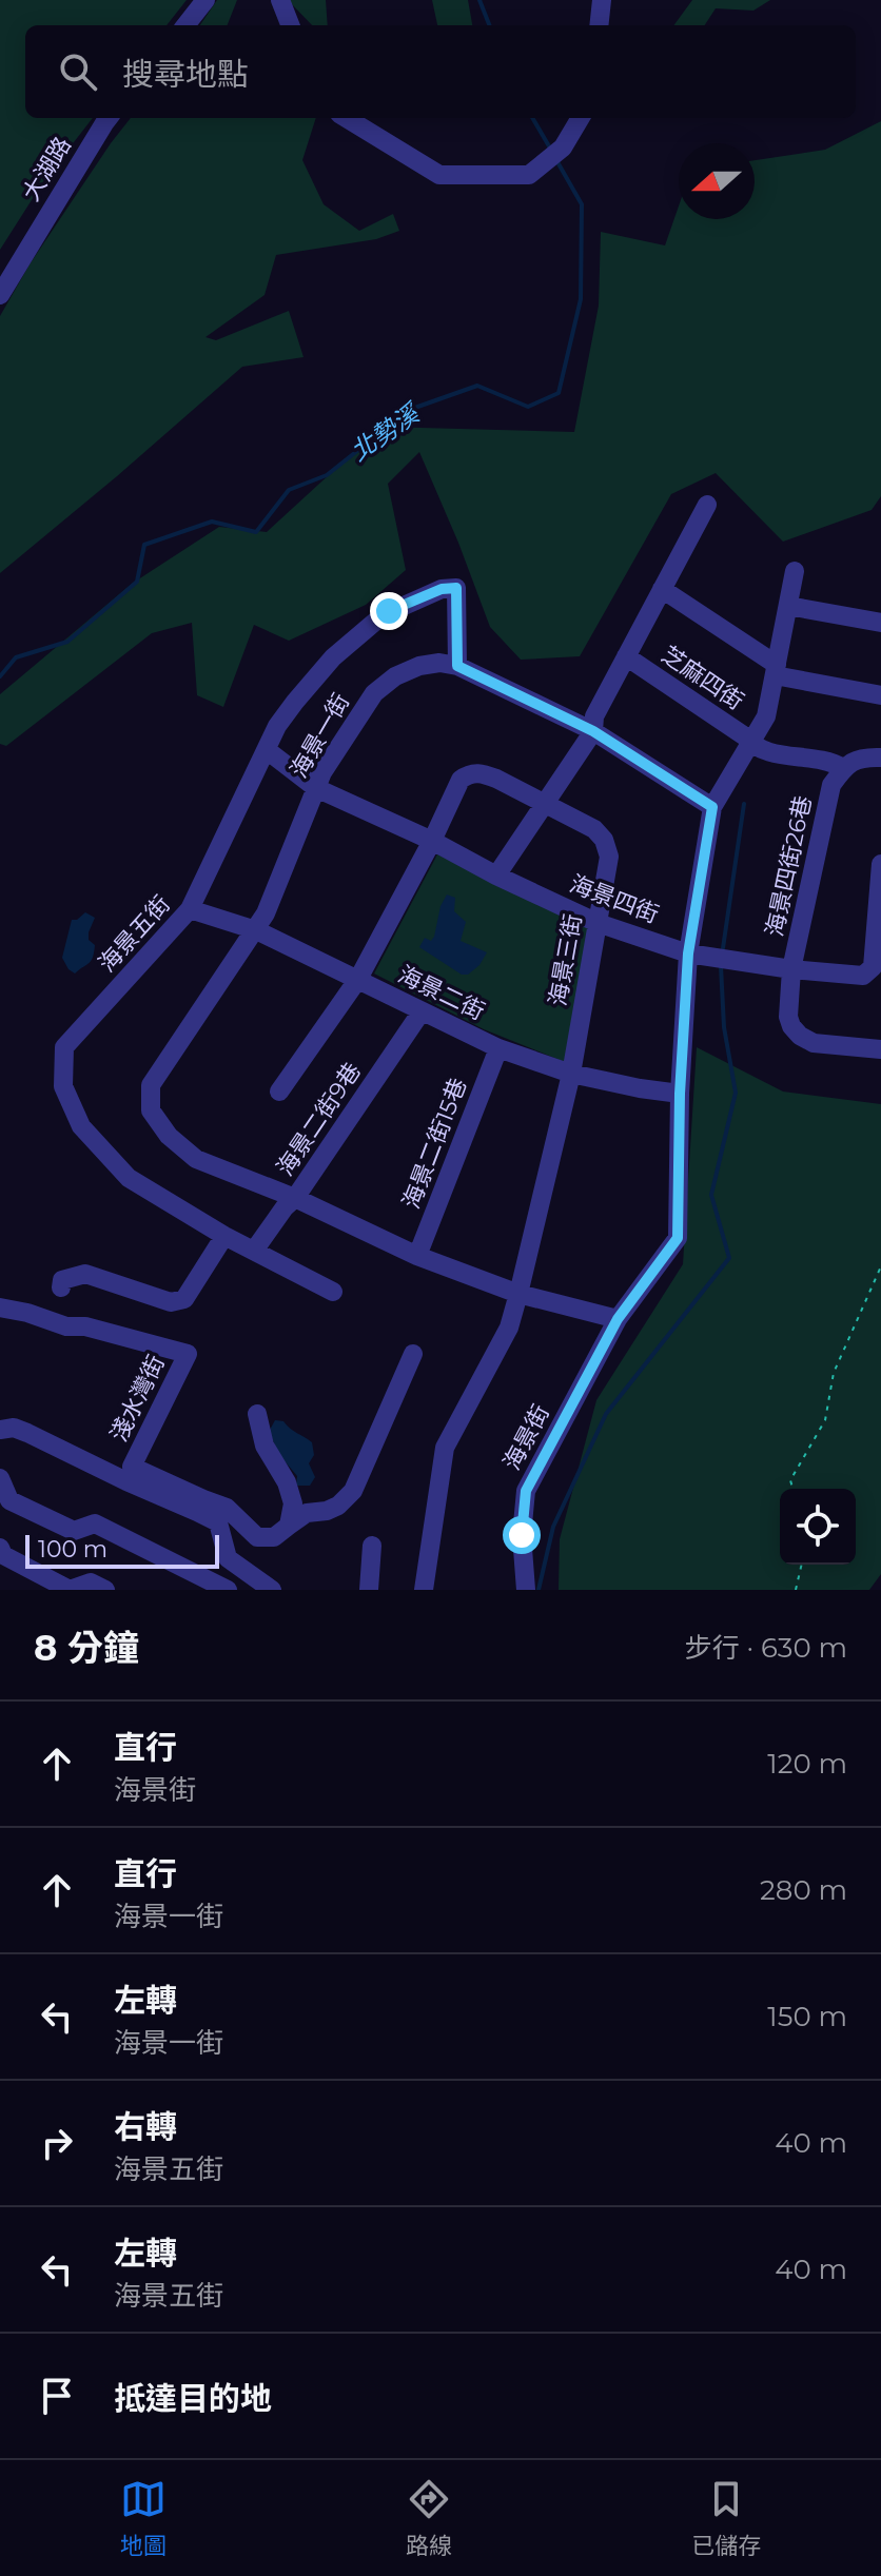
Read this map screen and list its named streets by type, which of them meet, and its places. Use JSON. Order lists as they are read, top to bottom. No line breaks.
{"streets":{"street":["大湖路","芝麻四街","海景一街","海景四街26巷","海景四街","海景五街","海景三街","海景二街","海景二街9巷","海景二街15巷","淺水灣街","海景街"]},"crossings":[["海景一街","海景四街"],["海景一街","海景五街"],["海景一街","海景三街"],["海景一街","海景二街"],["海景一街","海景二街9巷"],["海景一街","海景二街15巷"],["海景一街","海景街"],["海景四街26巷","海景四街"],["海景四街","海景五街"],["海景四街","海景三街"],["海景五街","海景二街"],["海景五街","海景二街9巷"],["海景三街","海景二街"],["海景二街","海景二街9巷"],["海景二街","海景二街15巷"]],"water":["北勢溪"],"scale_bar":"100 m","north":"left","page":{"search":"搜尋地點","scale":"100 m","heading":["8 分鐘","步行 · 630 m"],"list":[["直行","海景街","120 m"],["直行","海景一街","280 m"],["左轉","海景一街","150 m"],["右轉","海景五街","40 m"],["左轉","海景五街","40 m"],"抵達目的地"],"nav":["地圖","路線","已儲存"]}}
